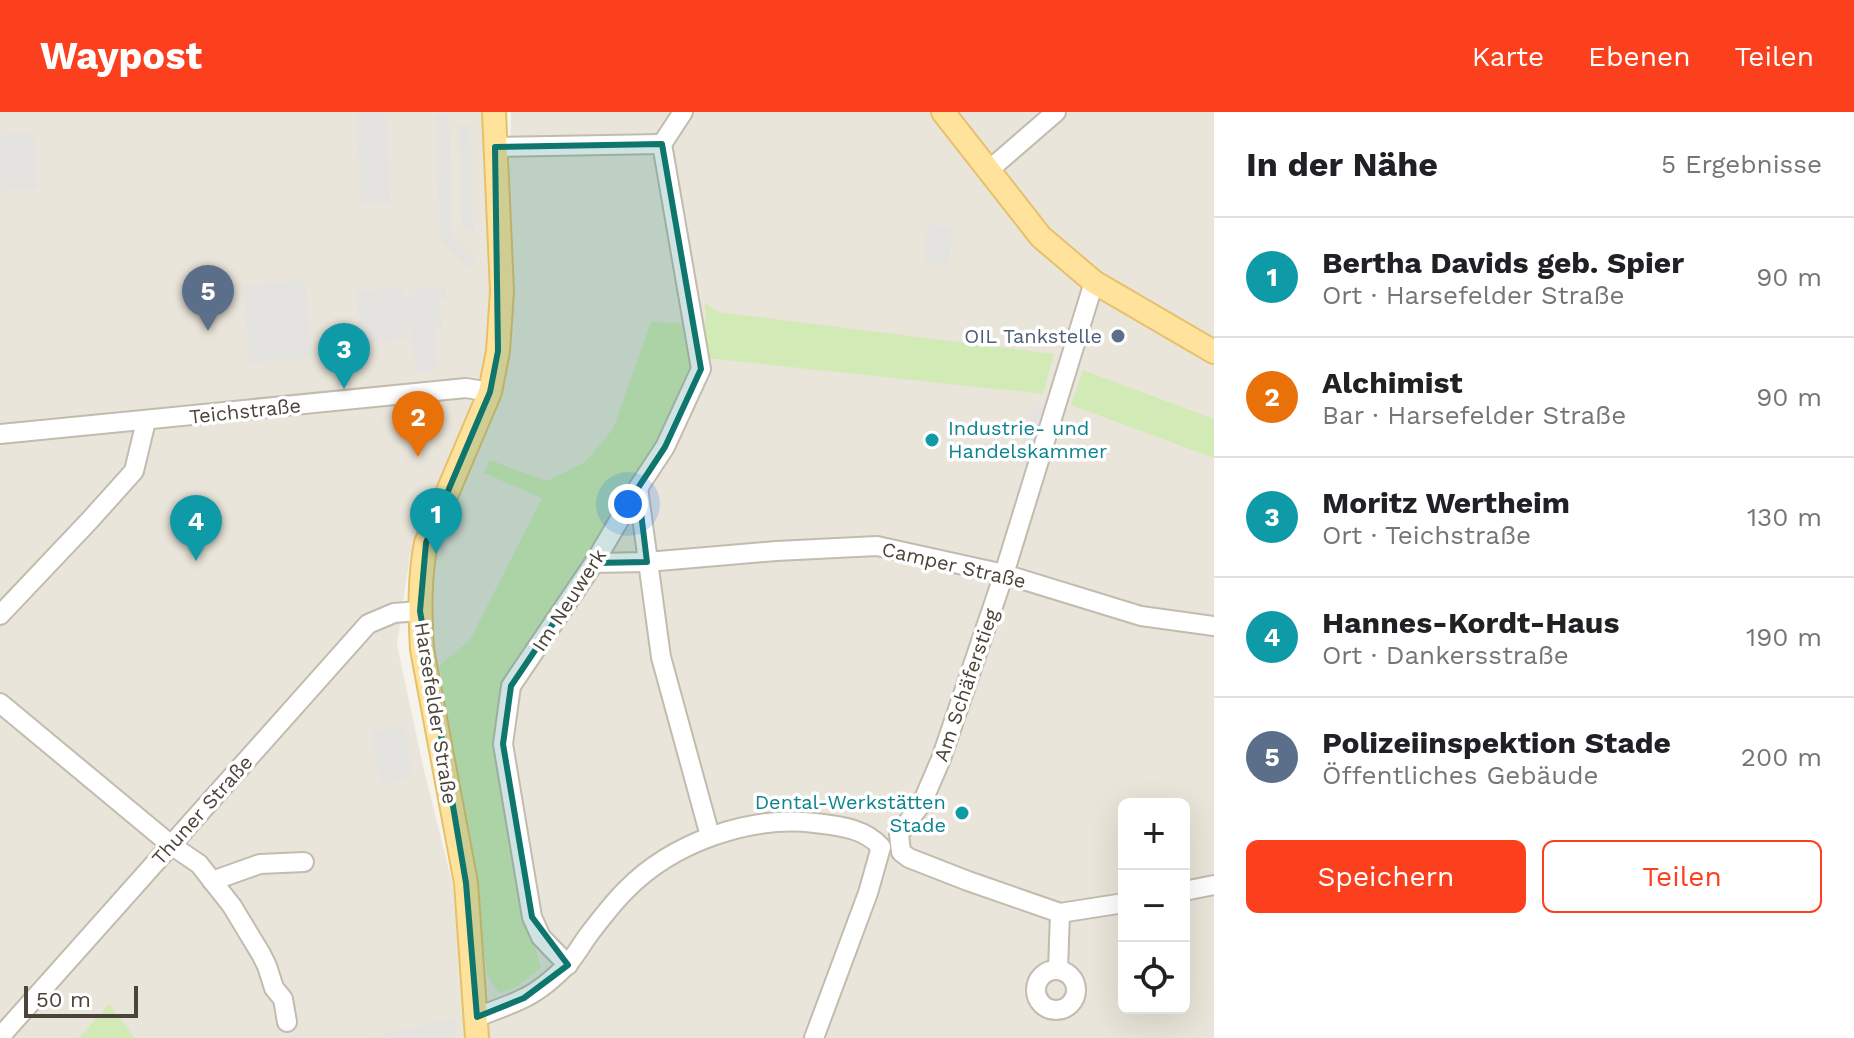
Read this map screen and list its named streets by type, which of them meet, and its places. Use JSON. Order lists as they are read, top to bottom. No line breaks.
{"streets":{"main road":["Harsefelder Straße"],"street":["Teichstraße","Camper Straße","Im Neuwerk","Am Schäferstieg","Thuner Straße"]},"crossings":[["Teichstraße","Harsefelder Straße"],["Camper Straße","Im Neuwerk"],["Camper Straße","Am Schäferstieg"],["Harsefelder Straße","Thuner Straße"]],"places":["OIL Tankstelle","Industrie- und Handelskammer","Dental-Werkstätten Stade"],"scale_bar":"50 m","page":{"header":"Waypost","nav":["Karte","Ebenen","Teilen"],"heading":["In der Nähe","5 Ergebnisse"],"list":[{"mark":"1","name":"Bertha Davids geb. Spier","note":"Ort · Harsefelder Straße","value":"90 m"},{"mark":"2","name":"Alchimist","note":"Bar · Harsefelder Straße","value":"90 m"},{"mark":"3","name":"Moritz Wertheim","note":"Ort · Teichstraße","value":"130 m"},{"mark":"4","name":"Hannes-Kordt-Haus","note":"Ort · Dankersstraße","value":"190 m"},{"mark":"5","name":"Polizeiinspektion Stade","note":"Öffentliches Gebäude","value":"200 m"}],"pins":["5","3","2","1","4"],"map_buttons":["+","−"],"buttons":["Speichern","Teilen"],"scale":"50 m"}}
